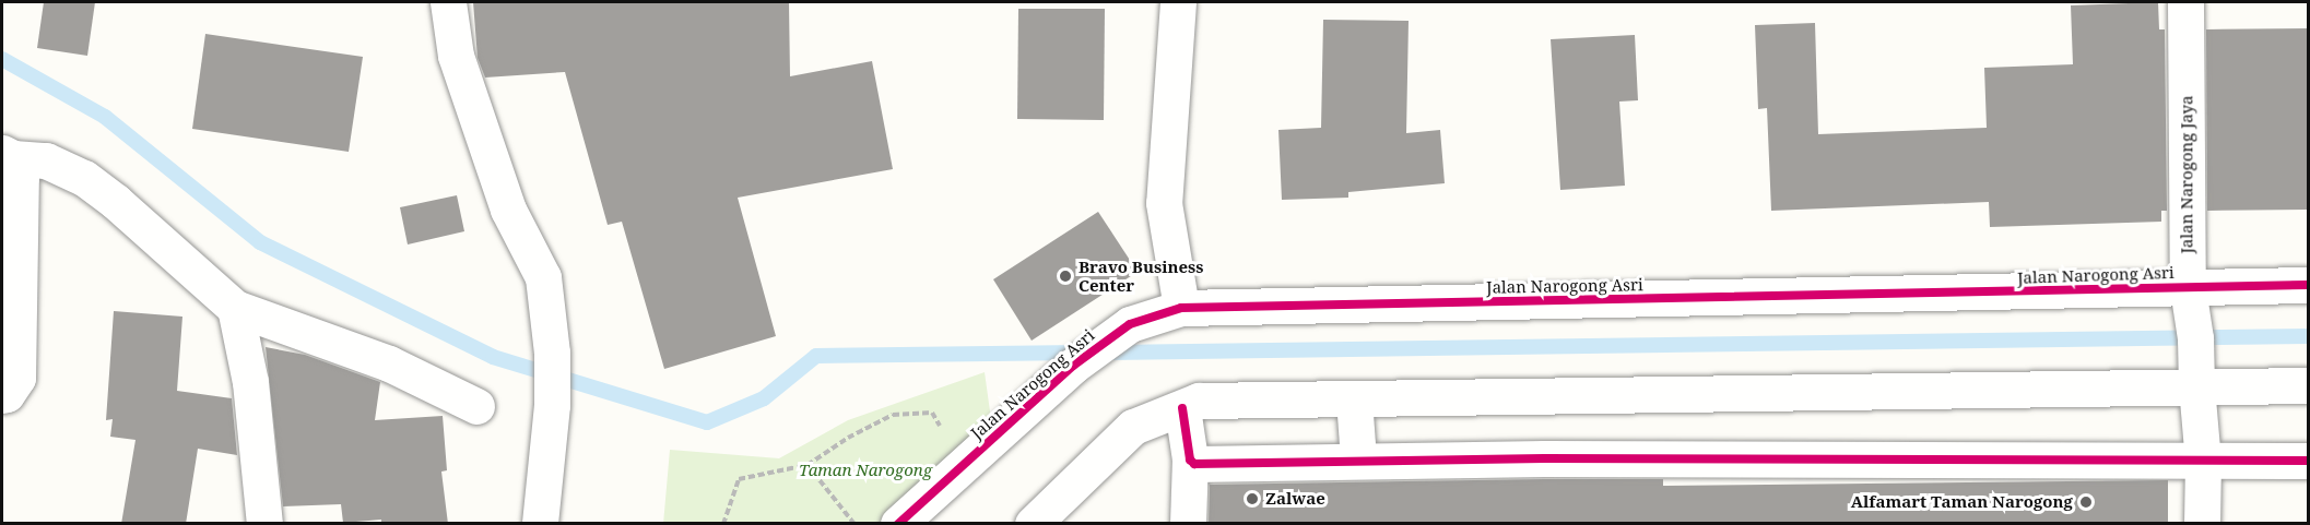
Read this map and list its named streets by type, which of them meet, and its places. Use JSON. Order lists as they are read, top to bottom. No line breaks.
{"streets":{"street":["Jalan Narogong Jaya","Jalan Narogong Asri"]},"crossings":[["Jalan Narogong Jaya","Jalan Narogong Asri"]],"parks":["Taman Narogong"],"places":["Bravo Business Center","Zalwae","Alfamart Taman Narogong"]}
